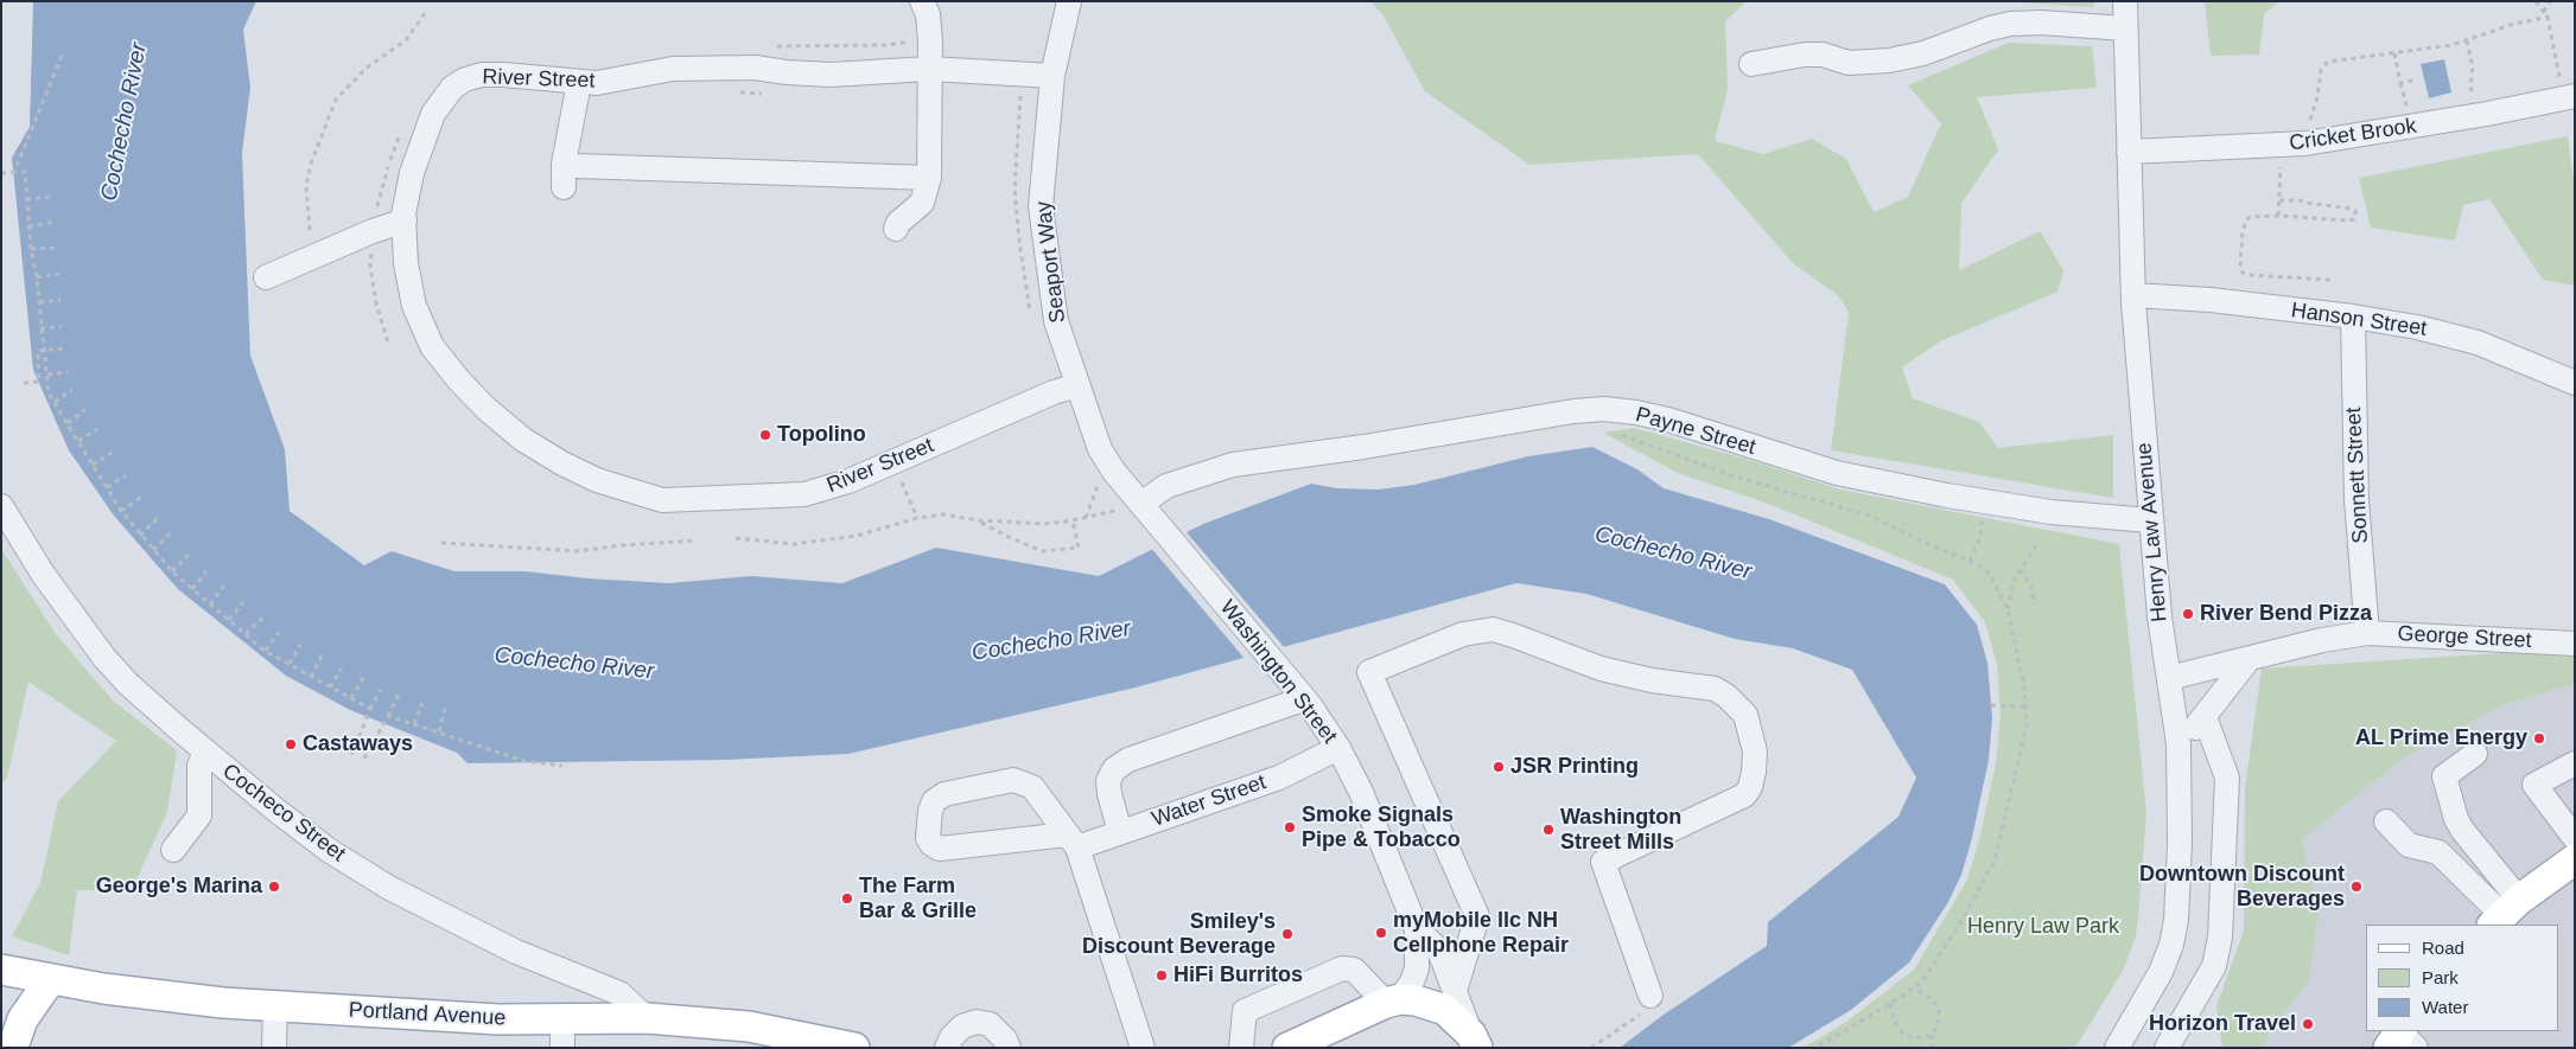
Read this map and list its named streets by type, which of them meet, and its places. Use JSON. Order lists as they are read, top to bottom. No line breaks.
{"streets":{"main road":["Portland Avenue"],"street":["River Street","Cricket Brook","Seaport Way","Hanson Street","Payne Street","Sonnett Street","Henry Law Avenue","George Street","Washington Street","Water Street","Cocheco Street"]},"crossings":[["River Street","Seaport Way"],["Cricket Brook","Henry Law Avenue"],["Seaport Way","Payne Street"],["Seaport Way","Washington Street"],["Hanson Street","Sonnett Street"],["Hanson Street","Henry Law Avenue"],["Payne Street","Henry Law Avenue"],["Payne Street","Washington Street"],["Sonnett Street","George Street"],["Henry Law Avenue","George Street"],["Washington Street","Water Street"],["Cocheco Street","Portland Avenue"]],"water":["Cochecho River"],"parks":["Henry Law Park"],"places":["Topolino","River Bend Pizza","AL Prime Energy","Castaways","JSR Printing","Smoke Signals Pipe & Tobacco","Washington Street Mills","George's Marina","Downtown Discount Beverages","The Farm Bar & Grille","myMobile llc NH Cellphone Repair","Smiley's Discount Beverage","HiFi Burritos","Horizon Travel"],"legend":["Road","Park","Water"]}
